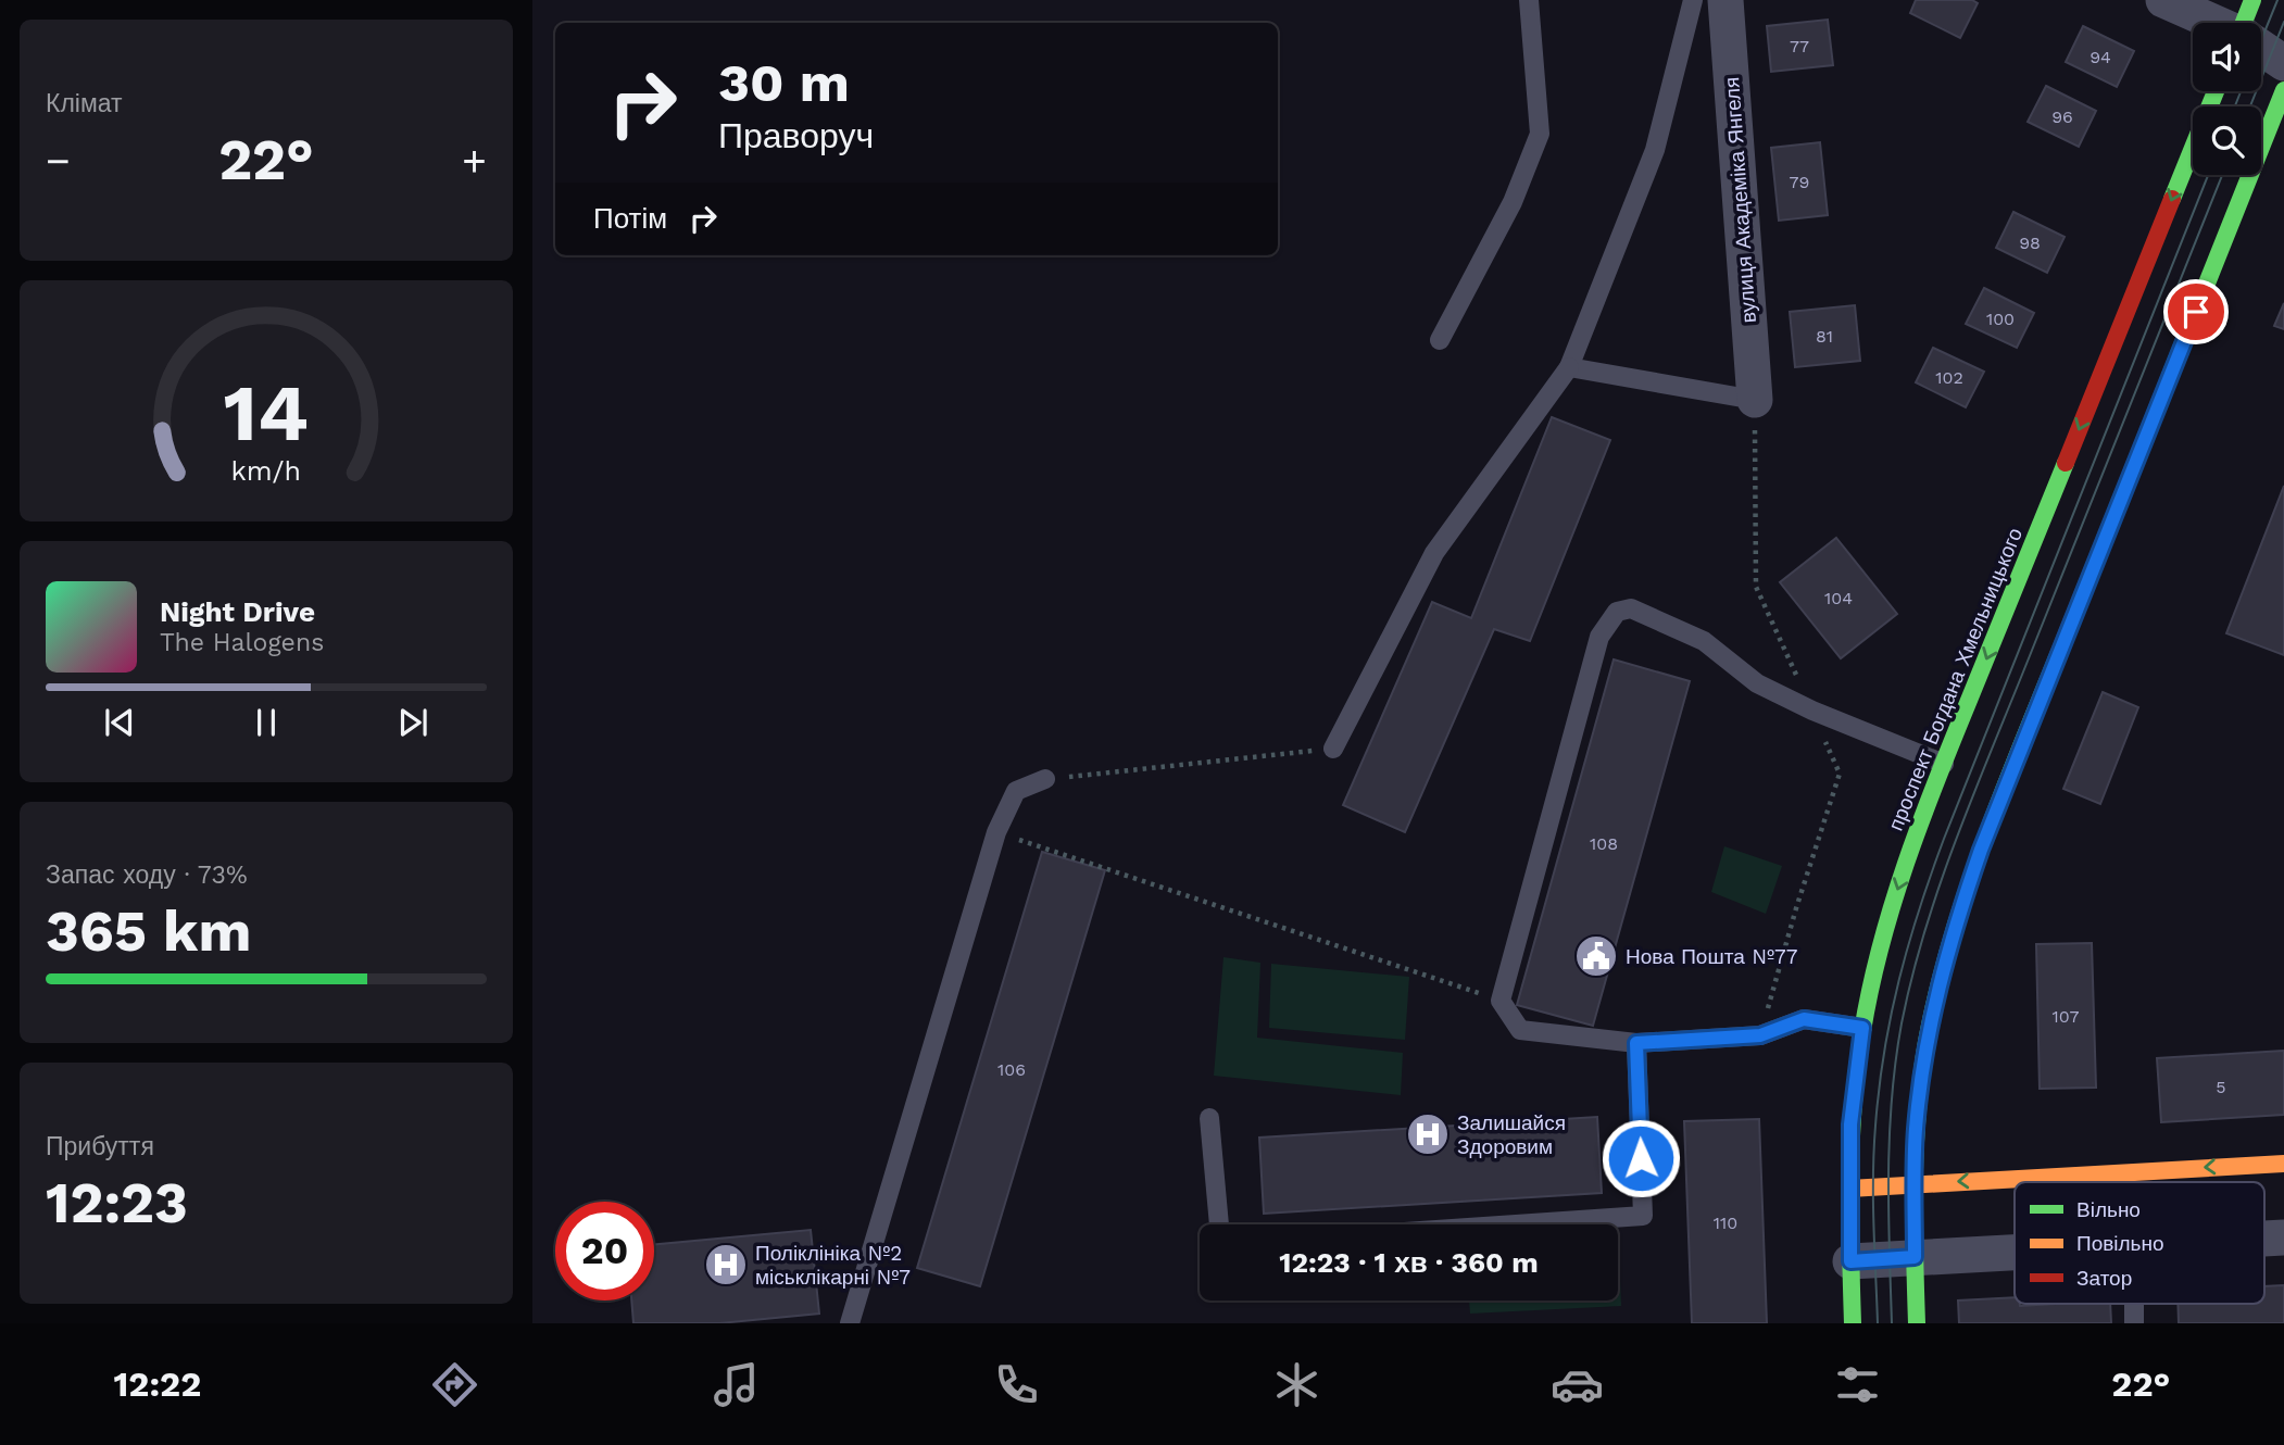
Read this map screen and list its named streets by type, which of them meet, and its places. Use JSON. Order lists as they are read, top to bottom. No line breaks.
{"streets":{"main road":["проспект Богдана Хмельницького"],"street":["вулиця Академіка Янгеля"]},"places":{"public building":["Нова Пошта №77"],"hospital":["Залишайся Здоровим","Поліклініка №2 міськлікарні №7"]},"house_numbers":["77","94","96","79","98","100","81","102","104","108","107","106","5","110"],"legend":["Вільно","Повільно","Затор"],"page":{"tile":["Клімат",["Запас ходу · 73%","365 km"],["Прибуття","12:23"]],"turn":["30 m","Праворуч"],"heat":["−","22°","+"],"then":"Потім","song":["Night Drive","The Halogens"],"limit":"20","trip":"12:23 · 1 хв · 360 m","tabs":["12:22","22°"],"gauge":["14","km/h"]}}
